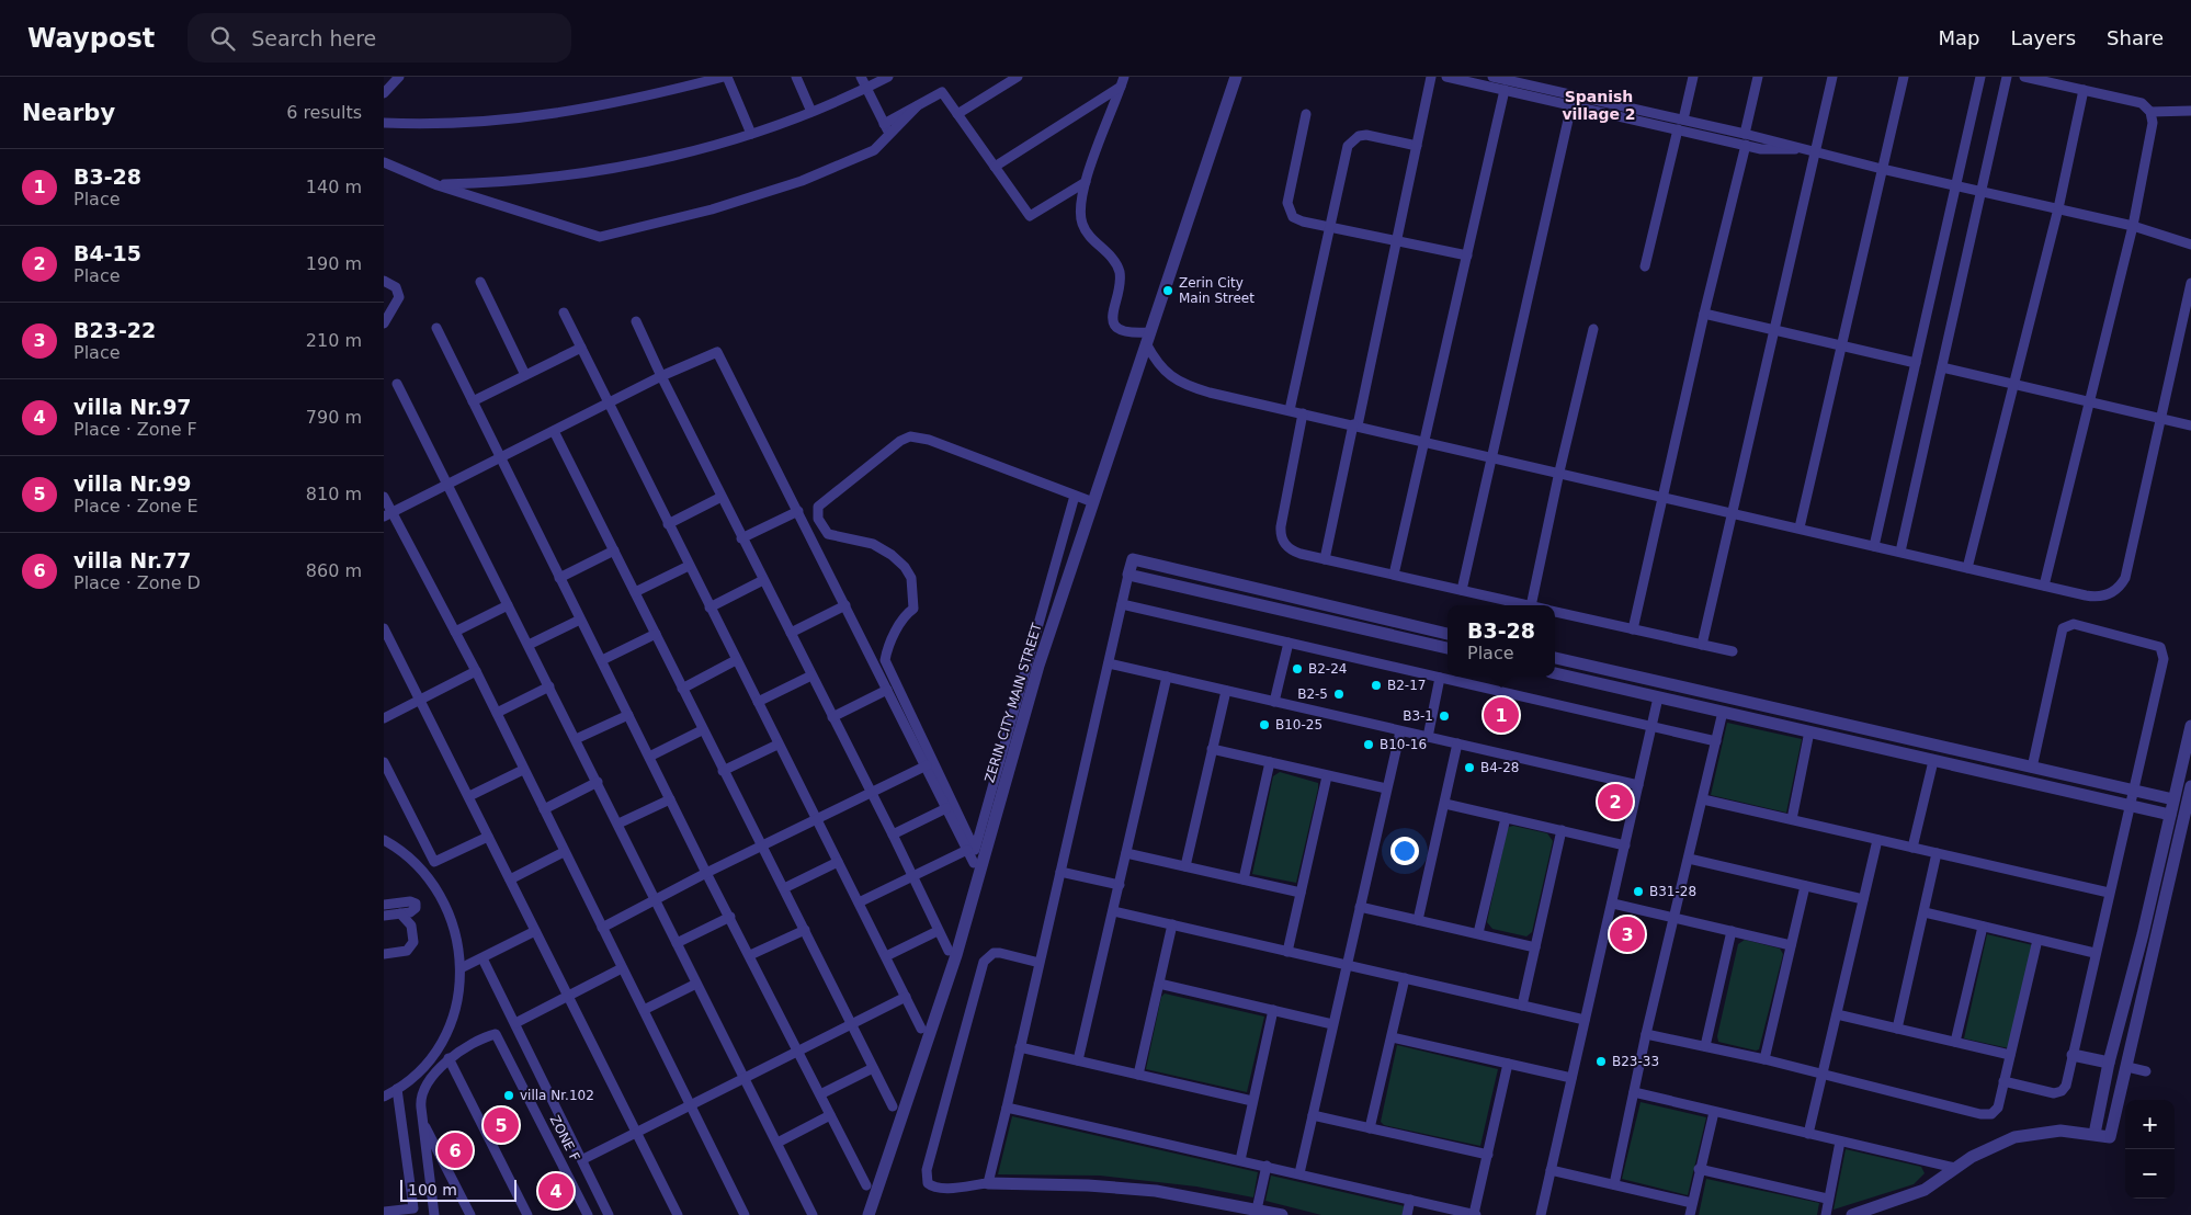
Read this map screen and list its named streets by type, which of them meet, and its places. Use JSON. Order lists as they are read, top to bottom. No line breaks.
{"streets":{"street":["ZERIN CITY MAIN STREET","ZONE F"]},"districts":["Spanish village 2"],"places":["Zerin City Main Street","B2-24","B2-17","B2-5","B3-1","B10-25","B10-16","B4-28","B31-28","B23-33","villa Nr.102"],"scale_bar":"100 m","page":{"header":"Waypost","search":"Search here","nav":["Map","Layers","Share"],"heading":["Nearby","6 results"],"list":[{"mark":"1","name":"B3-28","note":"Place","value":"140 m"},{"mark":"2","name":"B4-15","note":"Place","value":"190 m"},{"mark":"3","name":"B23-22","note":"Place","value":"210 m"},{"mark":"4","name":"villa Nr.97","note":"Place · Zone F","value":"790 m"},{"mark":"5","name":"villa Nr.99","note":"Place · Zone E","value":"810 m"},{"mark":"6","name":"villa Nr.77","note":"Place · Zone D","value":"860 m"}],"popup":["B3-28","Place"],"pins":["1","2","3","5","6","4"],"map_buttons":["+","−"],"scale":"100 m"}}
